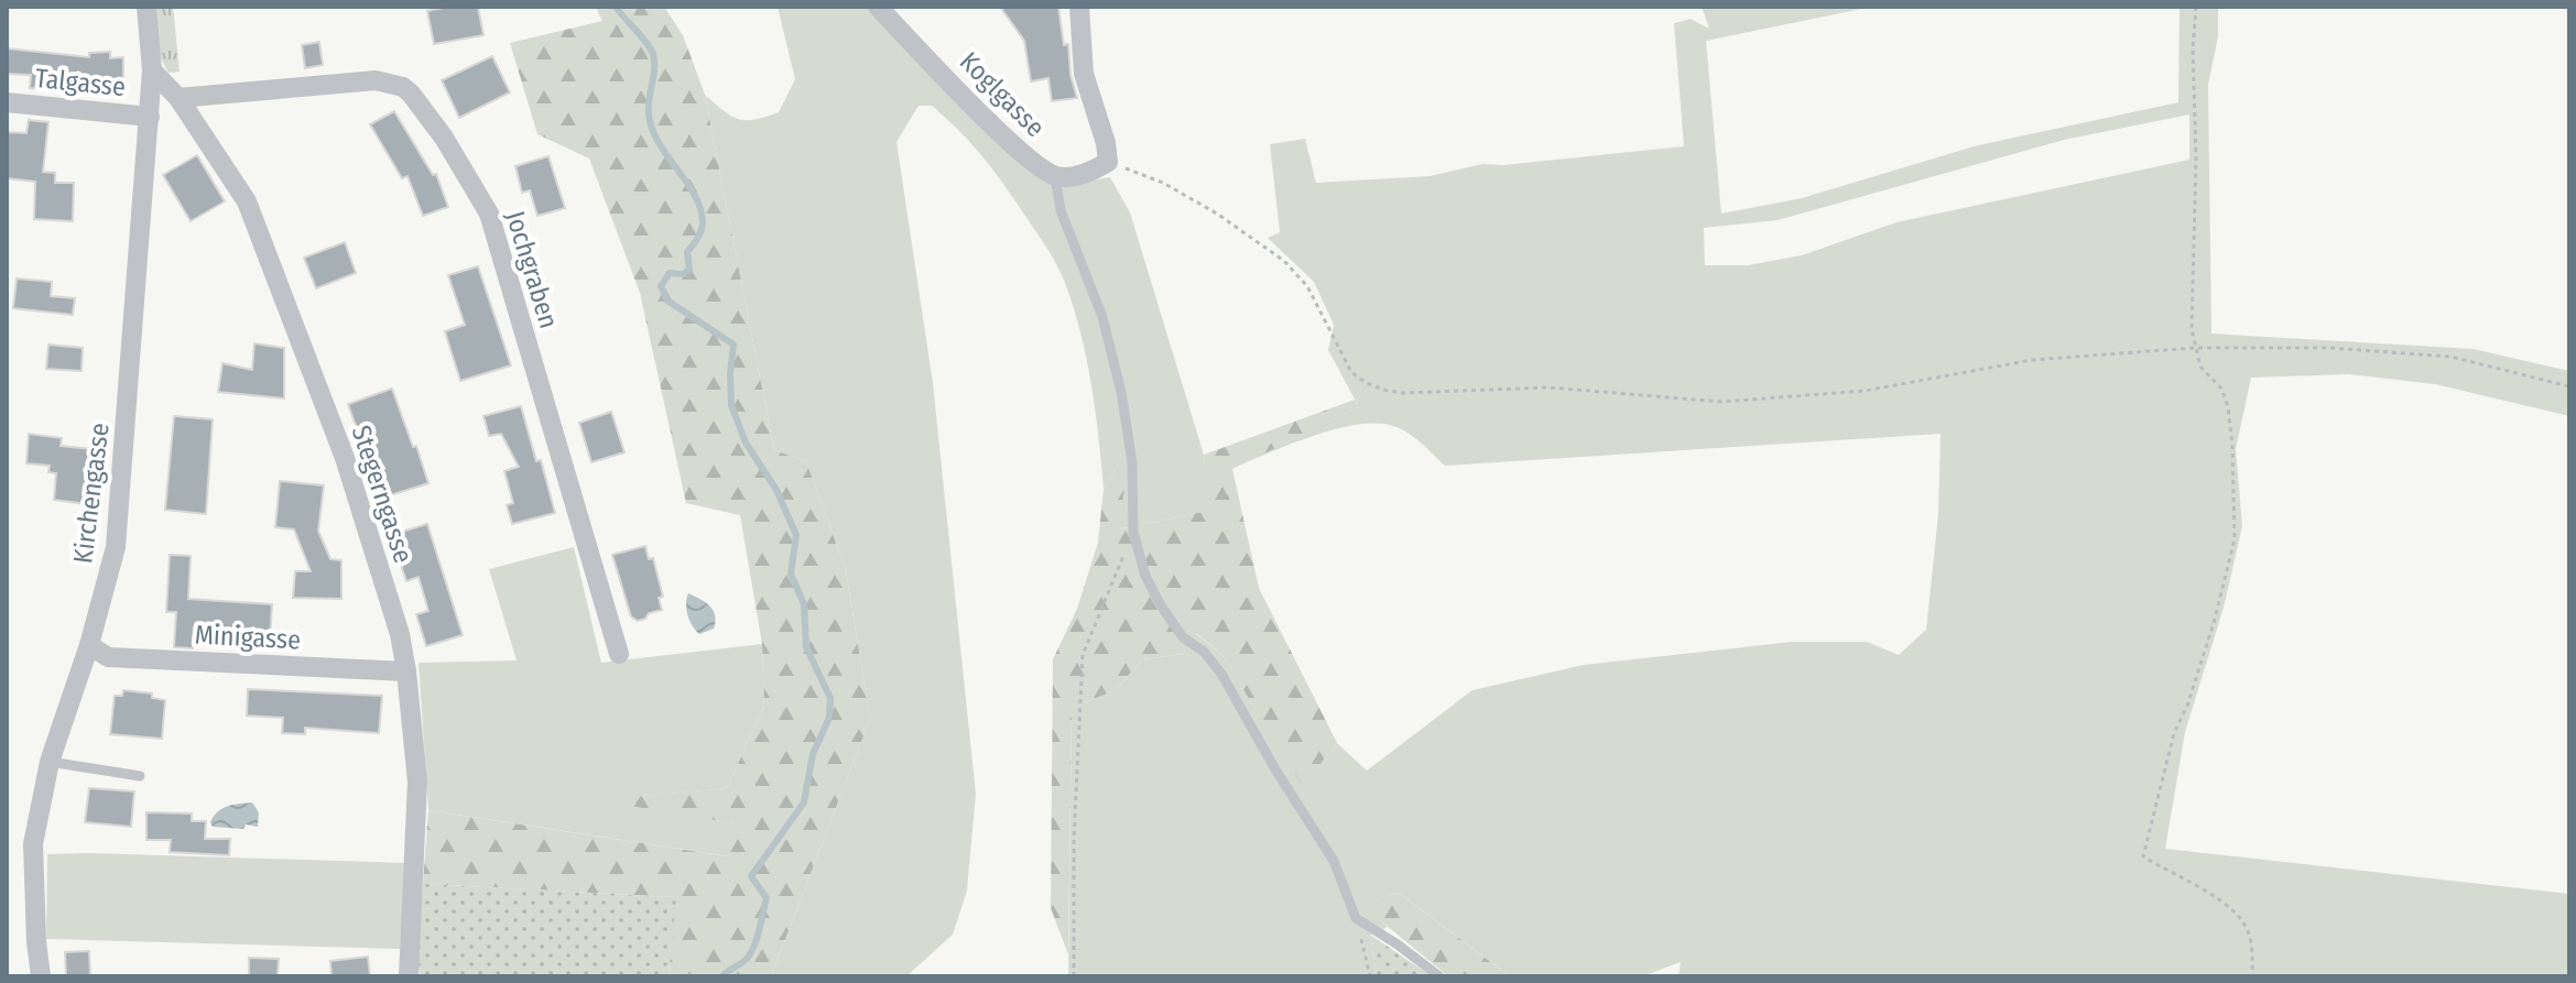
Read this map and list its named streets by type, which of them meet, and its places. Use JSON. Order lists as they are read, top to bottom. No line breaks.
{"streets":{"street":["Talgasse","Koglgasse","Jochgraben","Kirchengasse","Stegerngasse","Minigasse"]},"crossings":[["Talgasse","Kirchengasse"],["Jochgraben","Stegerngasse"],["Kirchengasse","Stegerngasse"],["Kirchengasse","Minigasse"],["Stegerngasse","Minigasse"]]}
